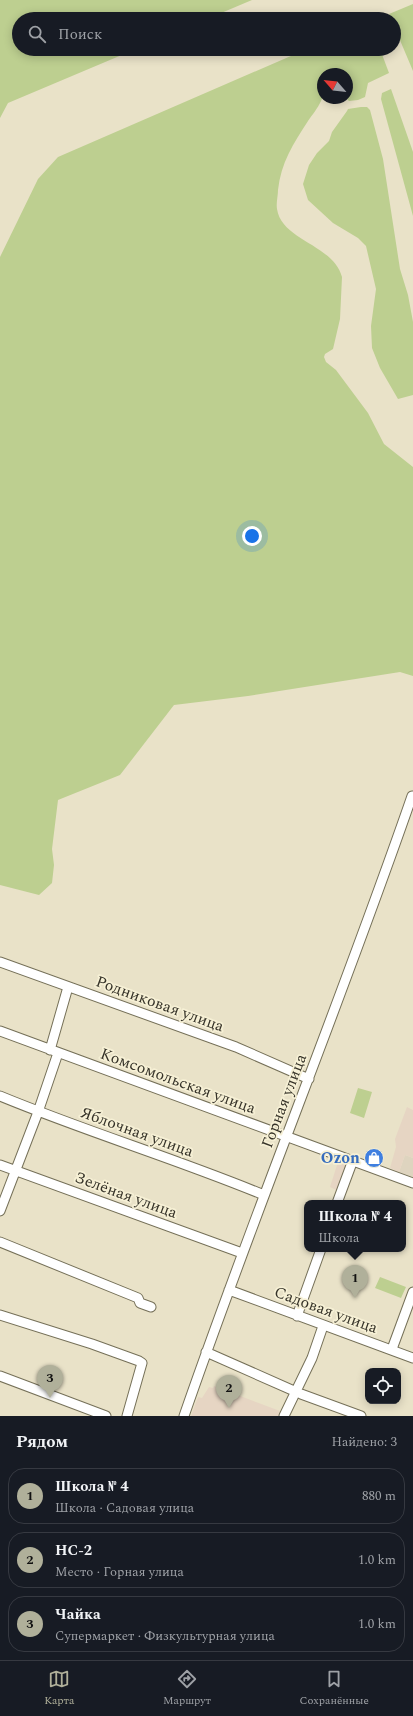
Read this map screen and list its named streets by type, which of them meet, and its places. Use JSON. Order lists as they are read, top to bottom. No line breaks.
{"streets":{"street":["Родниковая улица","Комсомольская улица","Горная улица","Яблочная улица","Зелёная улица","Садовая улица"]},"crossings":[["Родниковая улица","Горная улица"],["Комсомольская улица","Горная улица"],["Горная улица","Яблочная улица"],["Горная улица","Зелёная улица"],["Горная улица","Садовая улица"]],"places":{"shop":["Ozon"]},"north":"top left","page":{"search":"Поиск","popup":["Школа № 4","Школа"],"pins":["1","3","2"],"heading":["Рядом","Найдено: 3"],"list":[{"mark":"1","name":"Школа № 4","note":"Школа · Садовая улица","value":"880 m"},{"mark":"2","name":"НС-2","note":"Место · Горная улица","value":"1.0 km"},{"mark":"3","name":"Чайка","note":"Супермаркет · Физкультурная улица","value":"1.0 km"}],"nav":["Карта","Маршрут","Сохранённые"]}}
